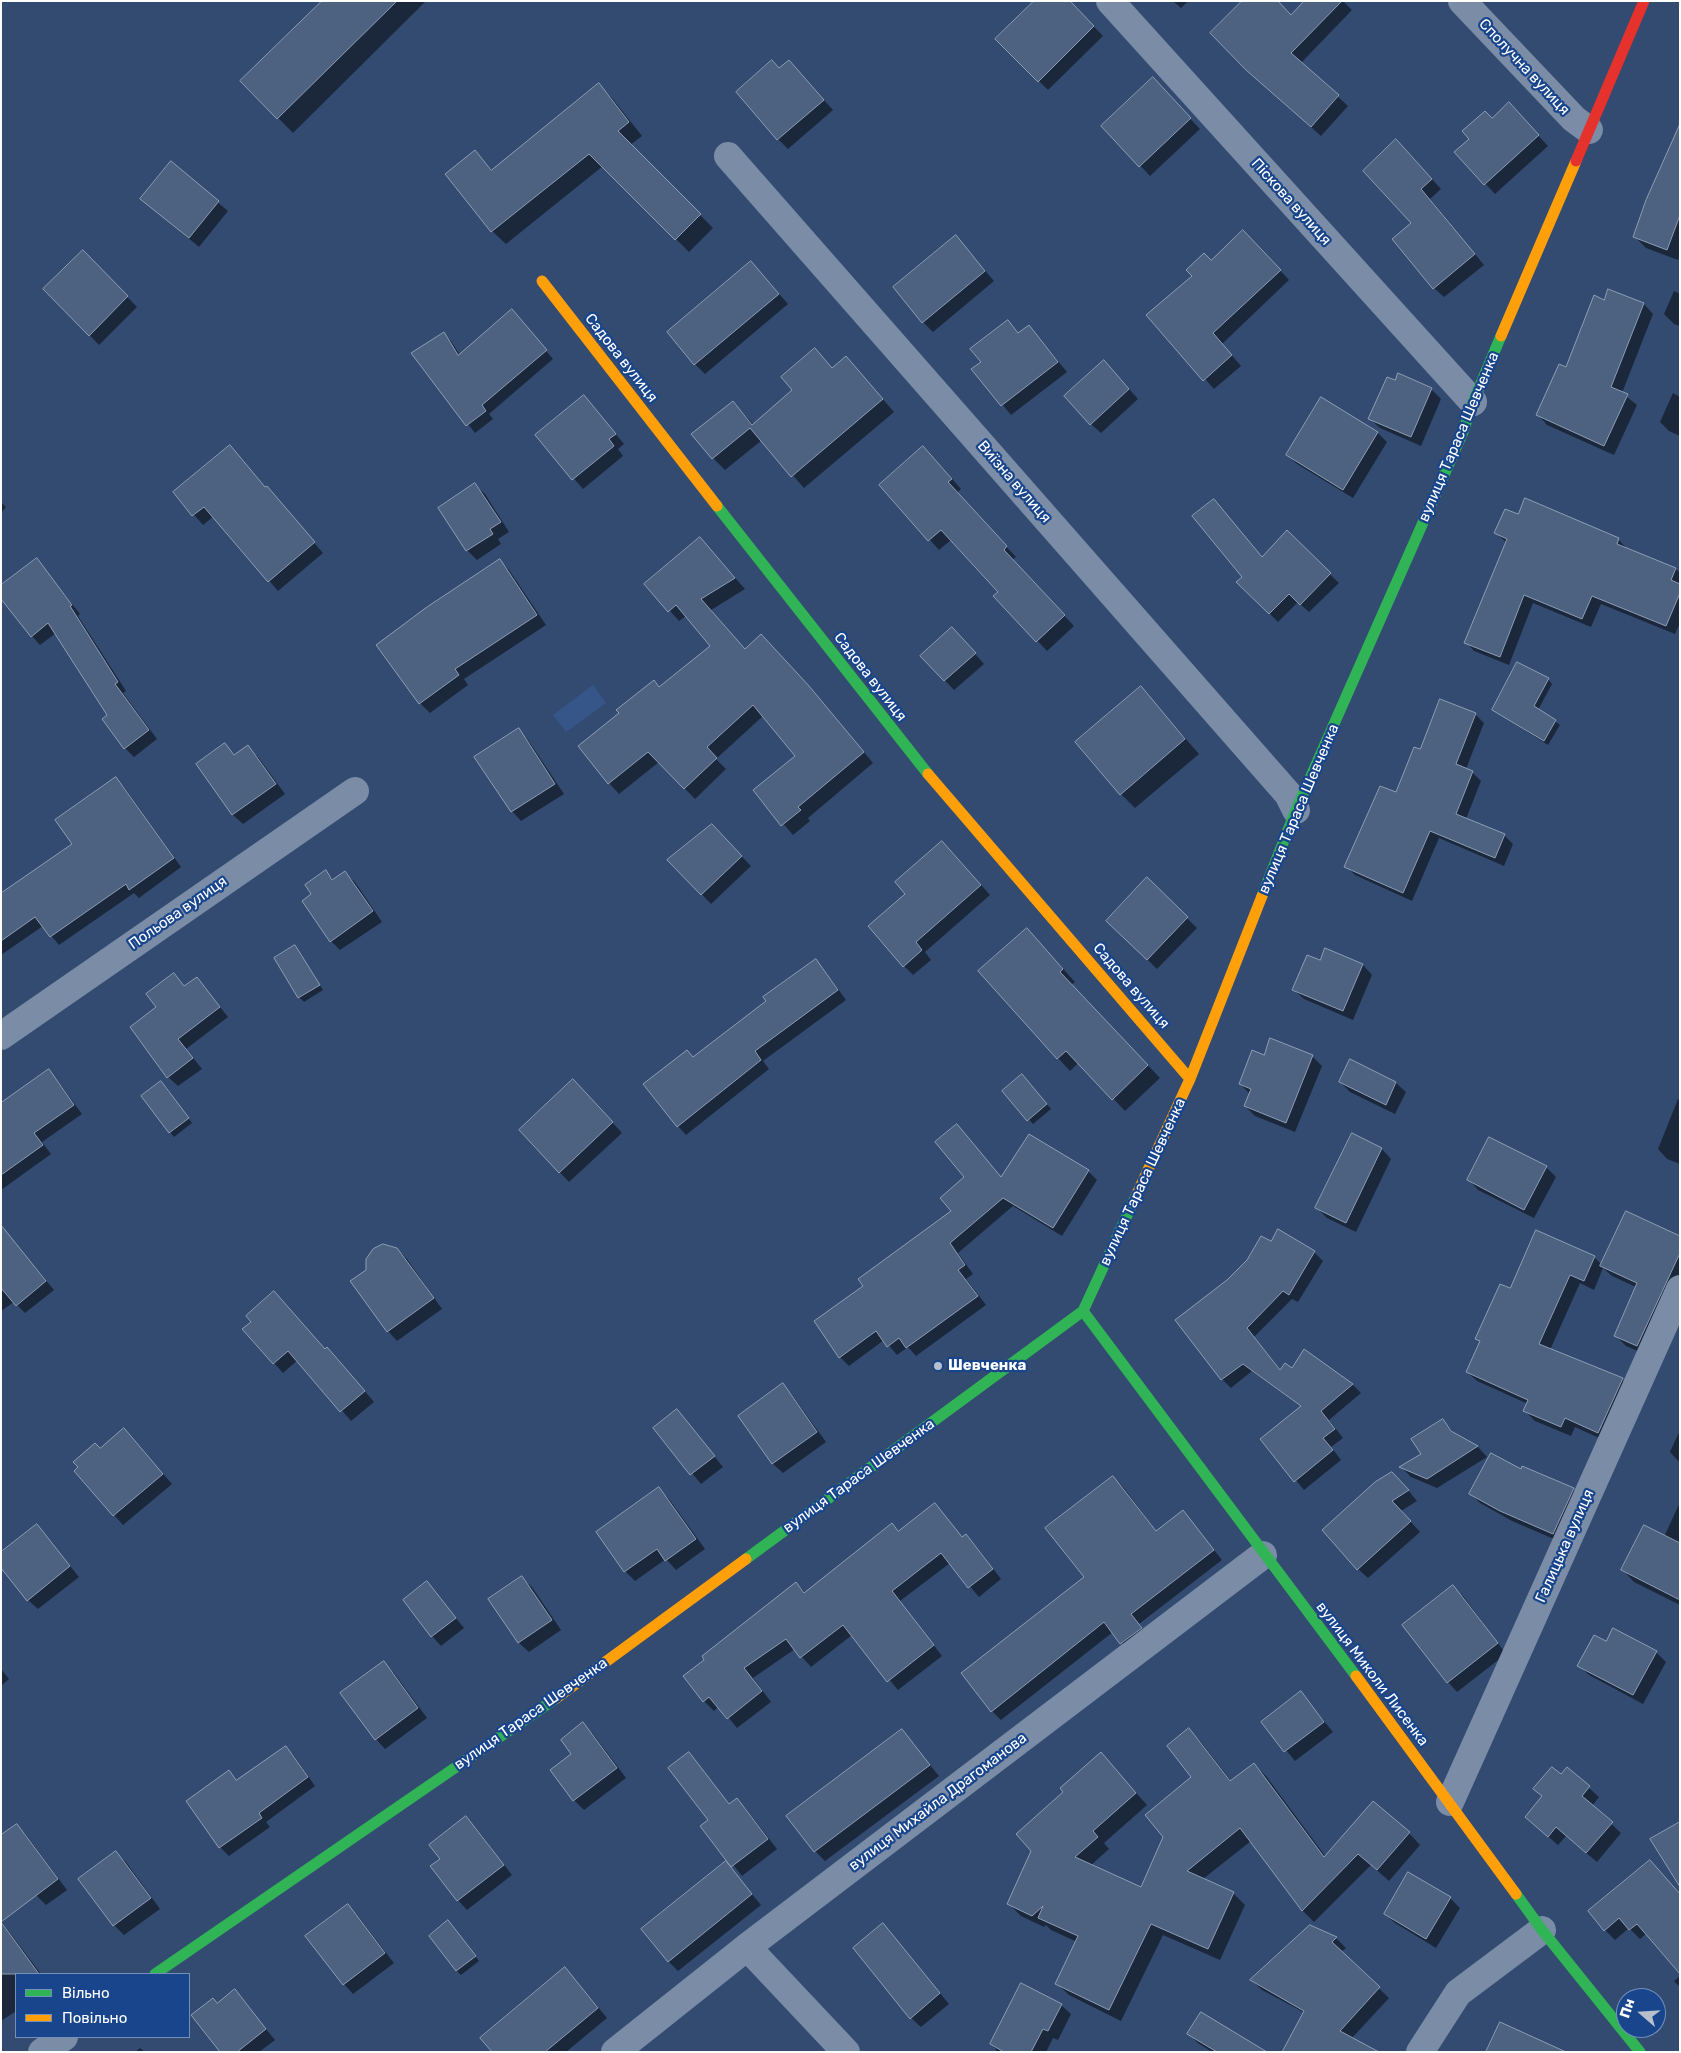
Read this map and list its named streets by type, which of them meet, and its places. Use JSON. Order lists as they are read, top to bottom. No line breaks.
{"streets":{"street":["Сполучна вулиця","Піскова вулиця","Садова вулиця","вулиця Тараса Шевченка","Виїзна вулиця","Польова вулиця","Галицька вулиця","вулиця Миколи Лисенка","вулиця Михайла Драгоманова"]},"crossings":[["Сполучна вулиця","вулиця Тараса Шевченка"],["Піскова вулиця","вулиця Тараса Шевченка"],["Садова вулиця","вулиця Тараса Шевченка"],["вулиця Тараса Шевченка","Виїзна вулиця"],["вулиця Тараса Шевченка","вулиця Миколи Лисенка"],["Галицька вулиця","вулиця Миколи Лисенка"],["вулиця Миколи Лисенка","вулиця Михайла Драгоманова"]],"places":["Шевченка"],"legend":["Вільно","Повільно"],"north":"left"}
